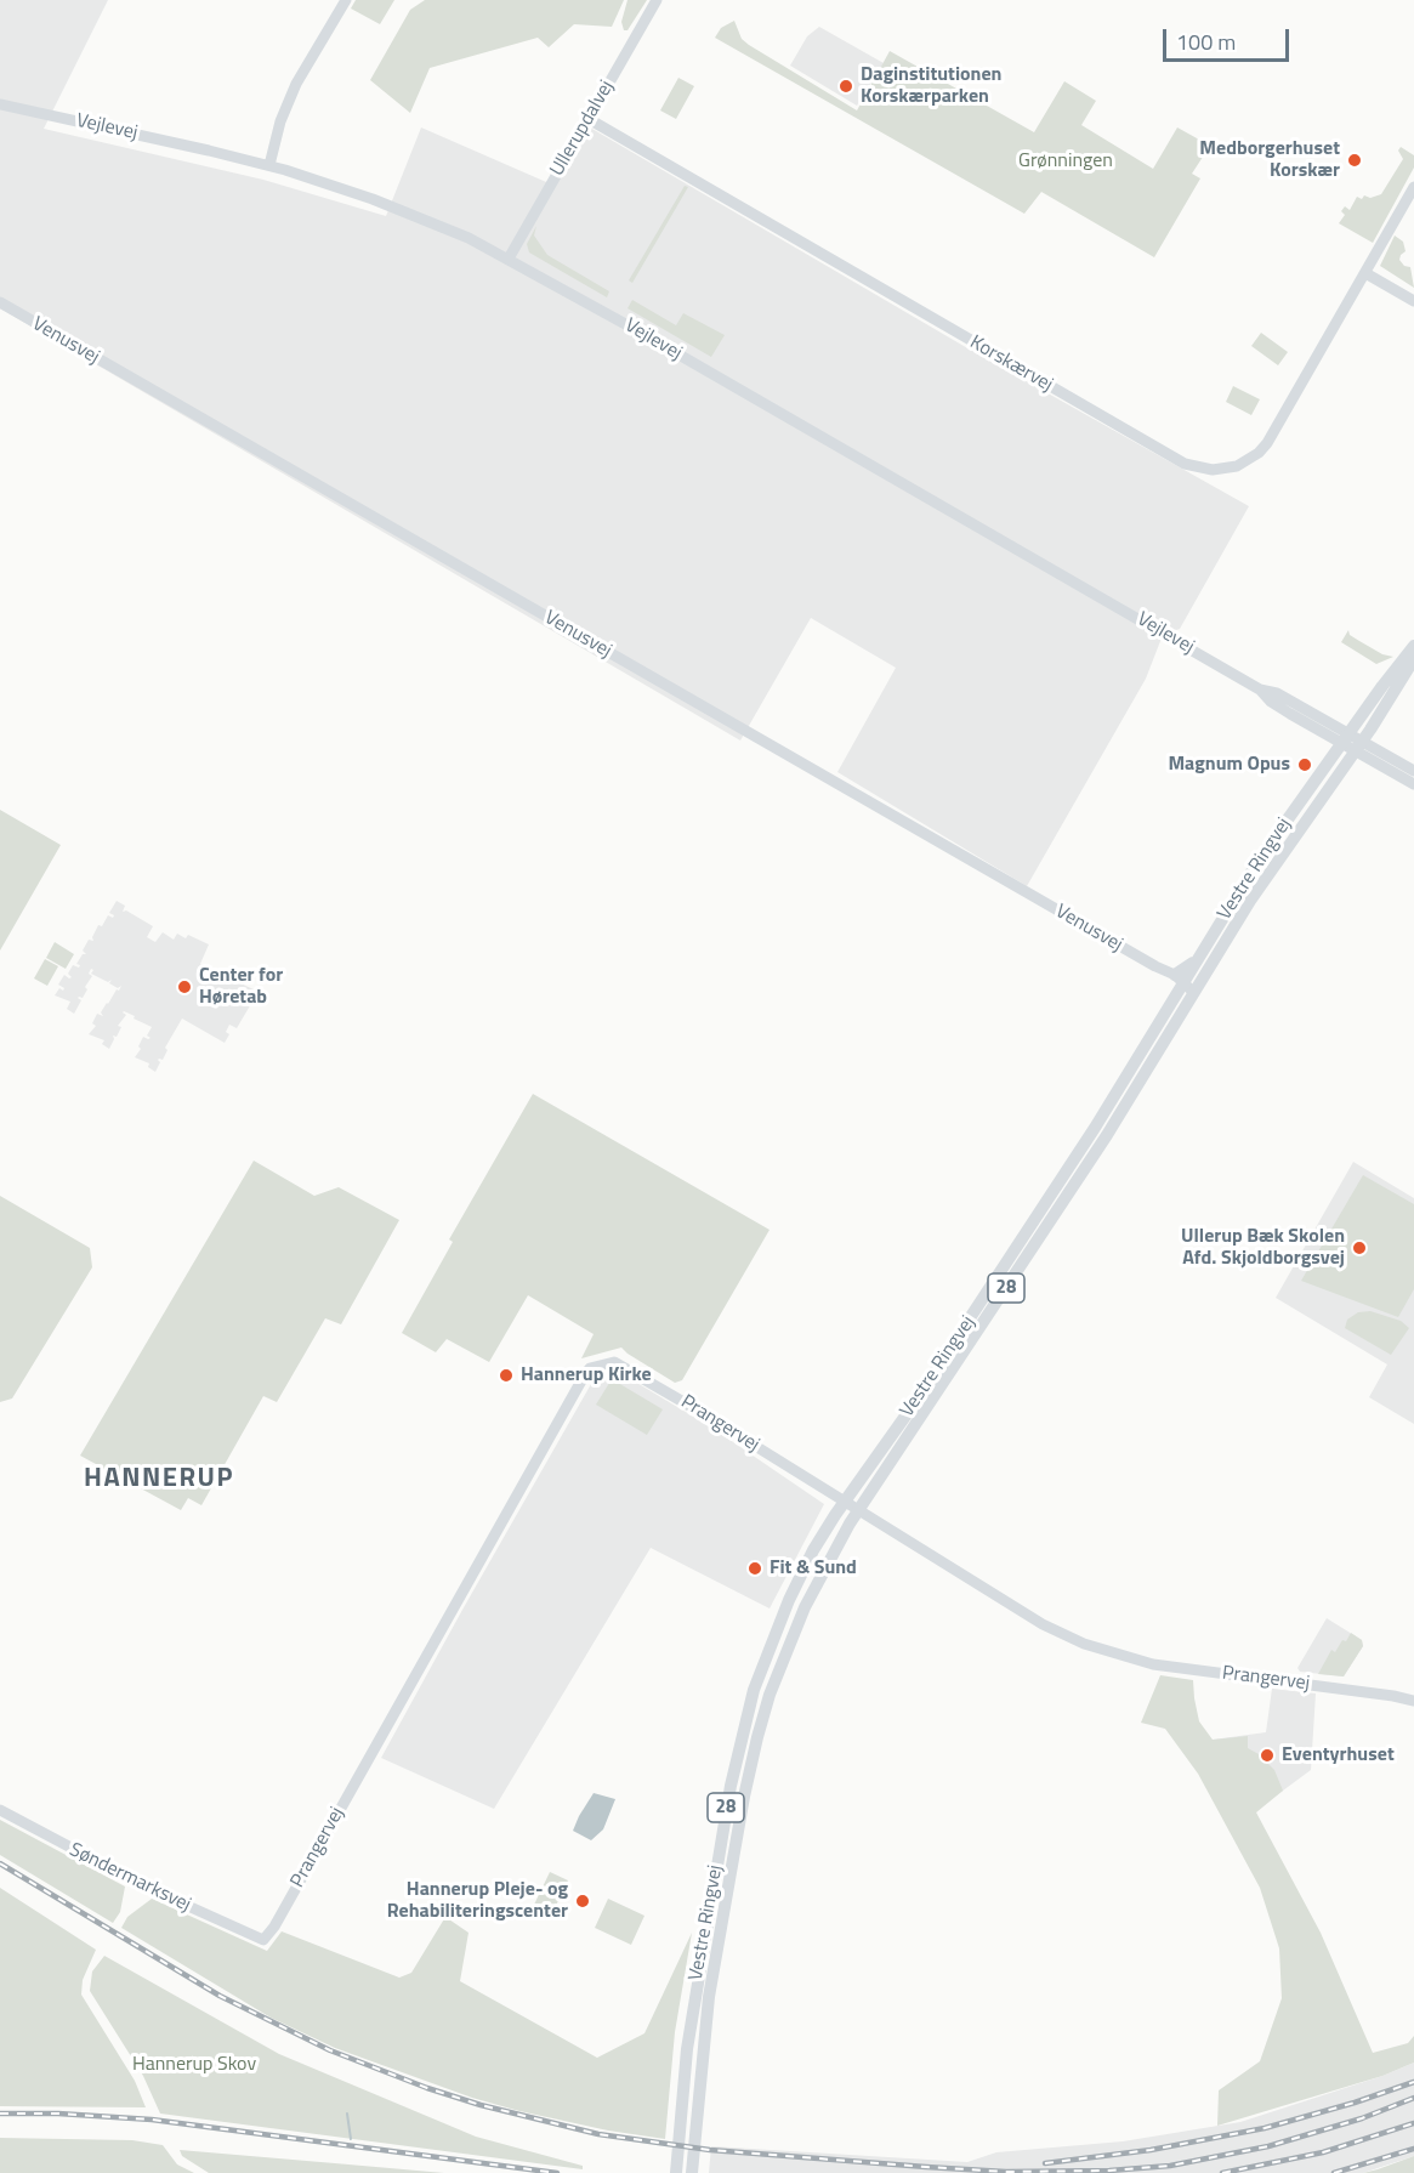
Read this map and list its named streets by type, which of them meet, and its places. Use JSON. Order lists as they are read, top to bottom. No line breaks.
{"streets":{"main road":["Vestre Ringvej","28"],"street":["Vejlevej","Ullerupdalvej","Venusvej","Korskærvej","Prangervej","Søndermarksvej"]},"crossings":[["Vejlevej","Ullerupdalvej"],["Vejlevej","Vestre Ringvej"],["Ullerupdalvej","Korskærvej"],["Venusvej","Vestre Ringvej"],["Vestre Ringvej","Prangervej"],["Prangervej","Søndermarksvej"]],"districts":["HANNERUP"],"parks":["Grønningen","Hannerup Skov"],"places":["Daginstitutionen Korskærparken","Medborgerhuset Korskær","Magnum Opus","Center for Høretab","Ullerup Bæk Skolen Afd. Skjoldborgsvej","Hannerup Kirke","Fit & Sund","Eventyrhuset","Hannerup Pleje- og Rehabiliteringscenter"],"scale_bar":"100 m"}
